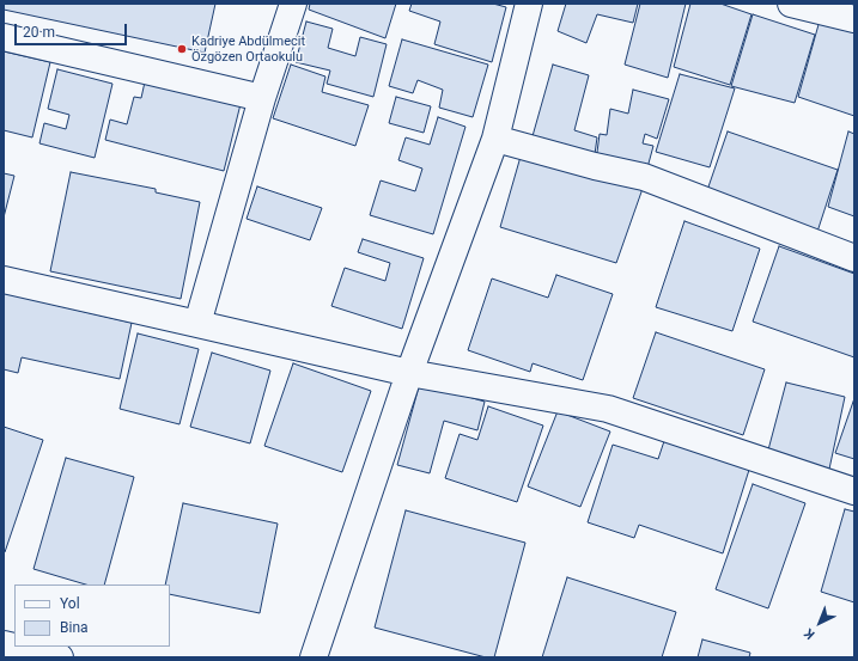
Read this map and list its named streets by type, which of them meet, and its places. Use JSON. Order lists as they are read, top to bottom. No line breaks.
{"places":["Kadriye Abdülmecit Özgözen Ortaokulu"],"legend":["Yol","Bina"],"scale_bar":"20 m","north":"bottom left"}
